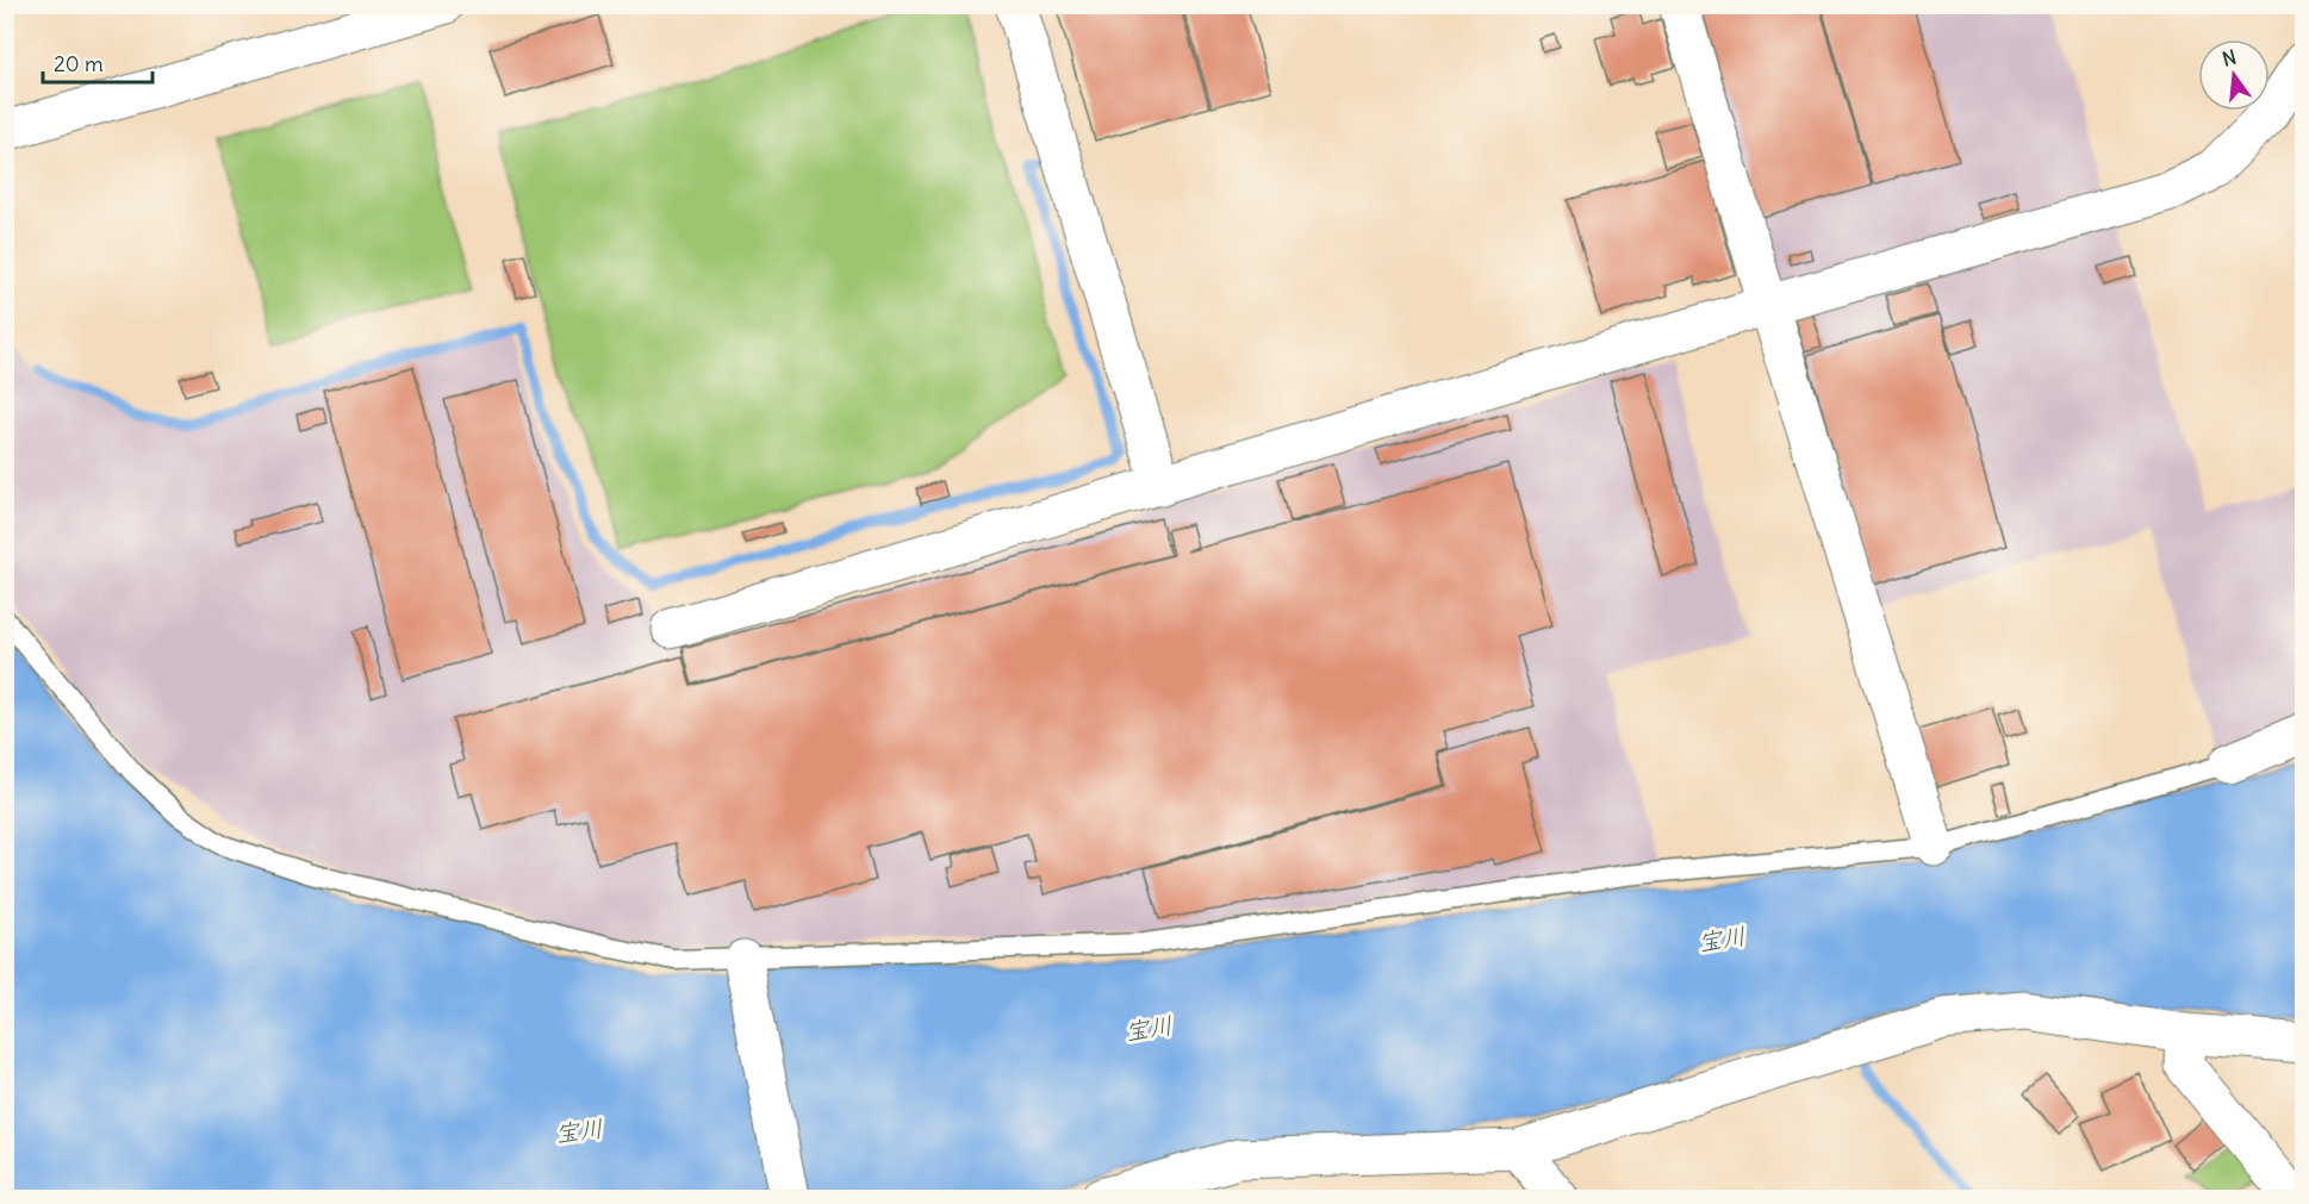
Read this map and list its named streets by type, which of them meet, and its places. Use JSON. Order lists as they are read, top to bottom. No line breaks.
{"water":["宝川"],"scale_bar":"20 m","north":"top"}
